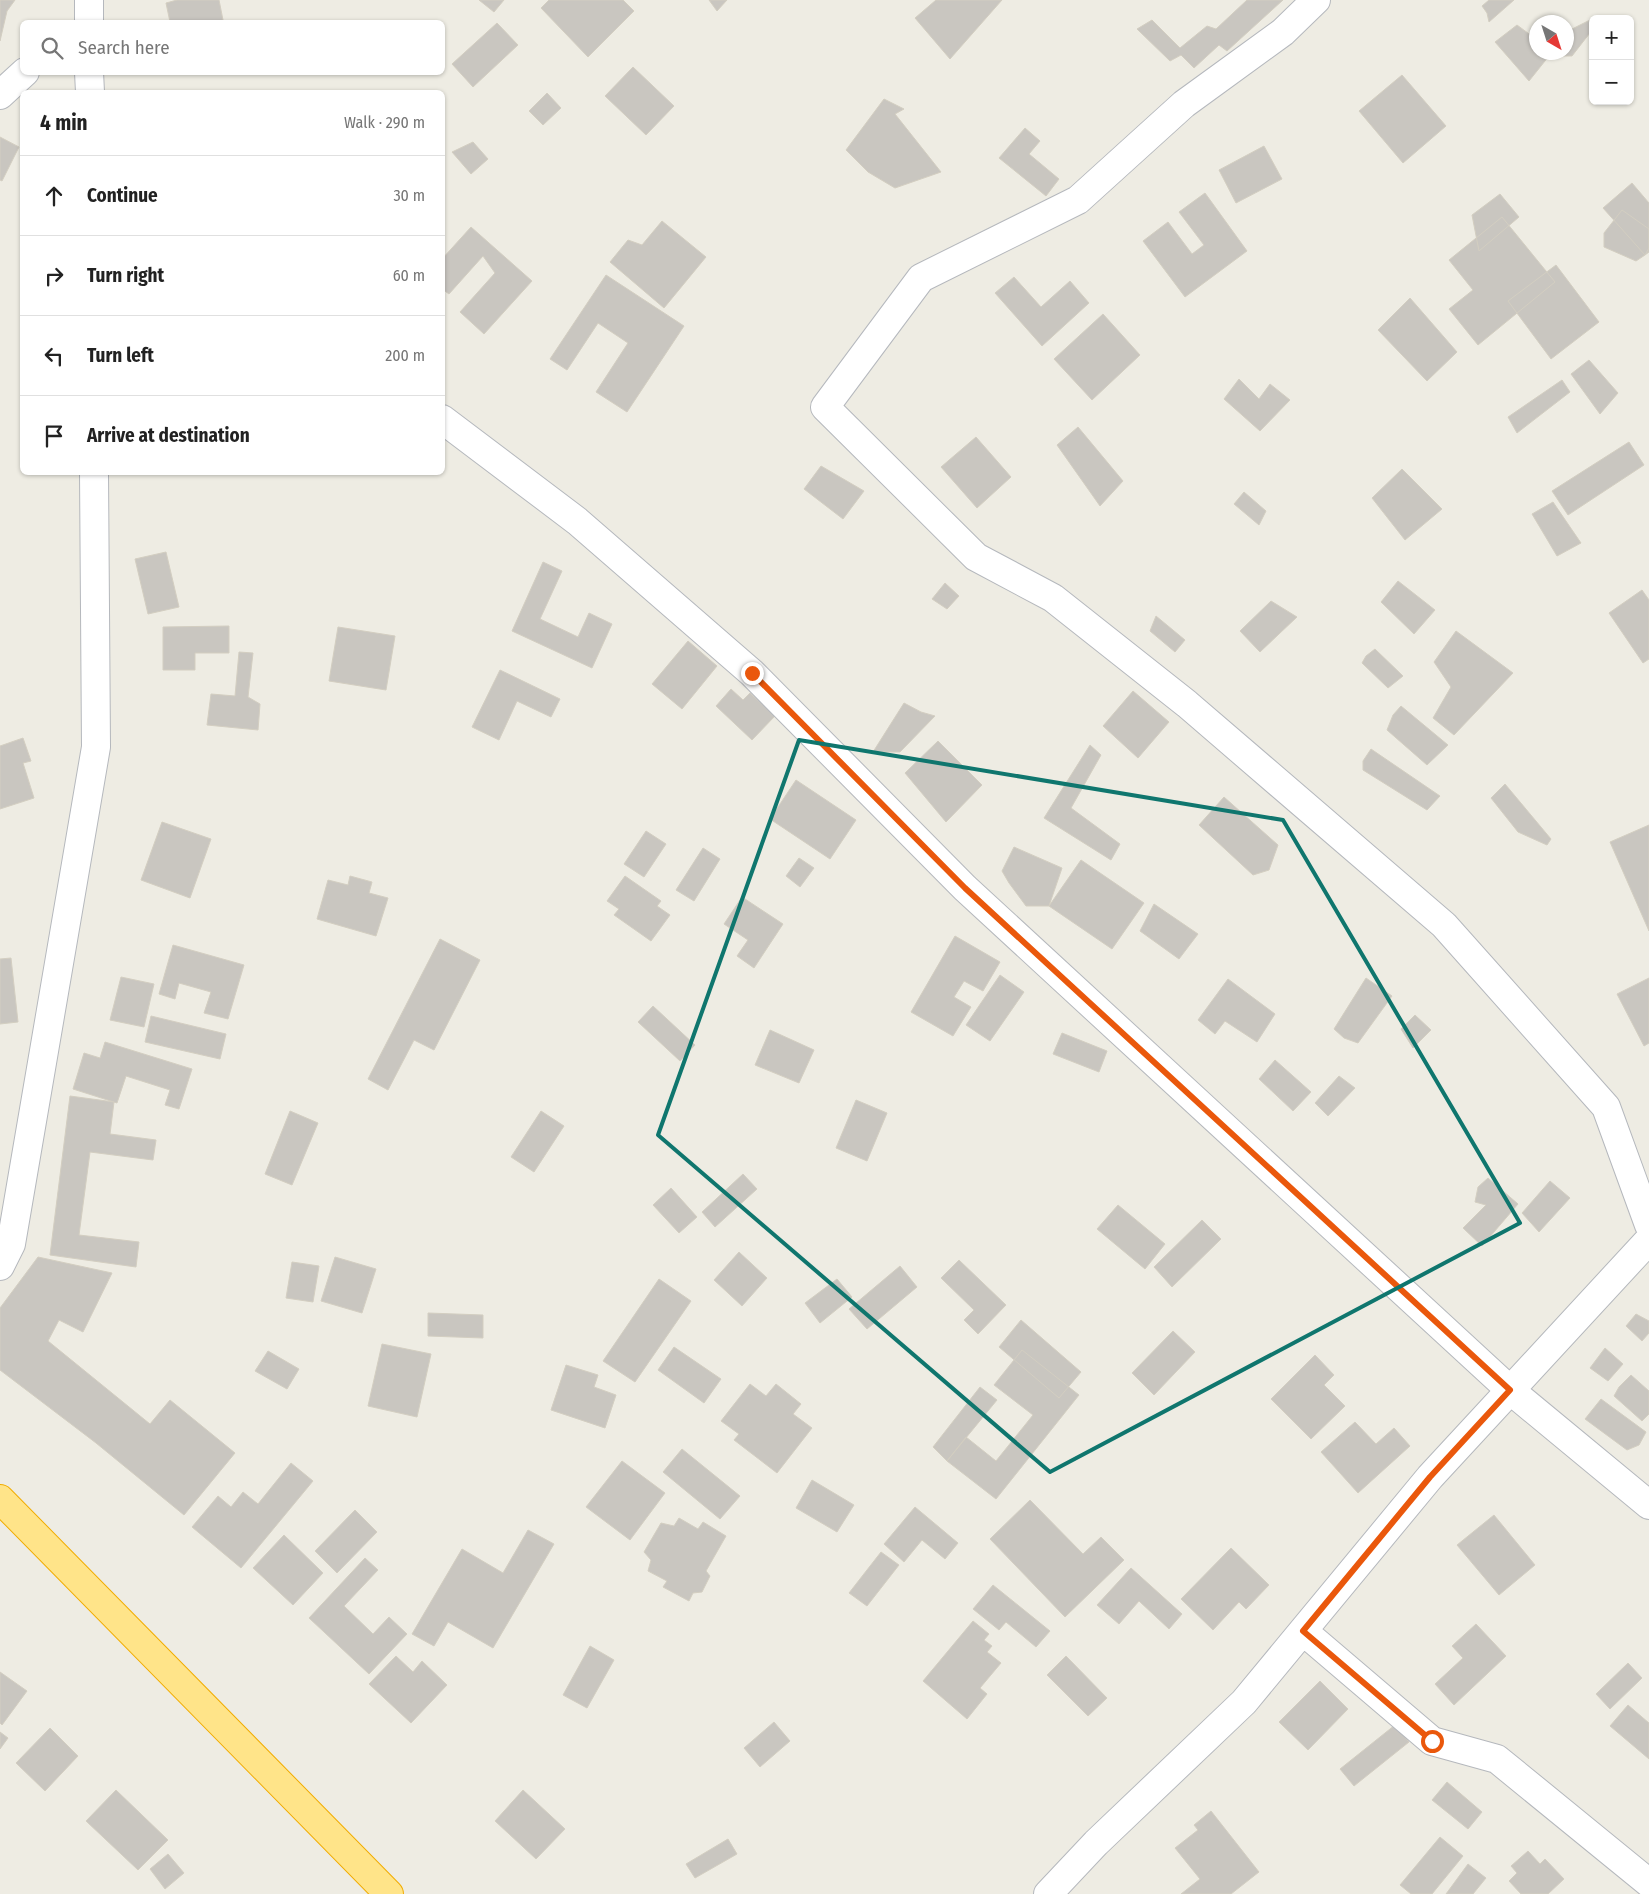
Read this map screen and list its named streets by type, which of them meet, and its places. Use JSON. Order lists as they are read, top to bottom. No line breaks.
{"north":"bottom right","page":{"map_buttons":["+","−"],"search":"Search here","heading":["4 min","Walk · 290 m"],"list":[["Continue","30 m"],["Turn right","60 m"],["Turn left","200 m"],"Arrive at destination"]}}
